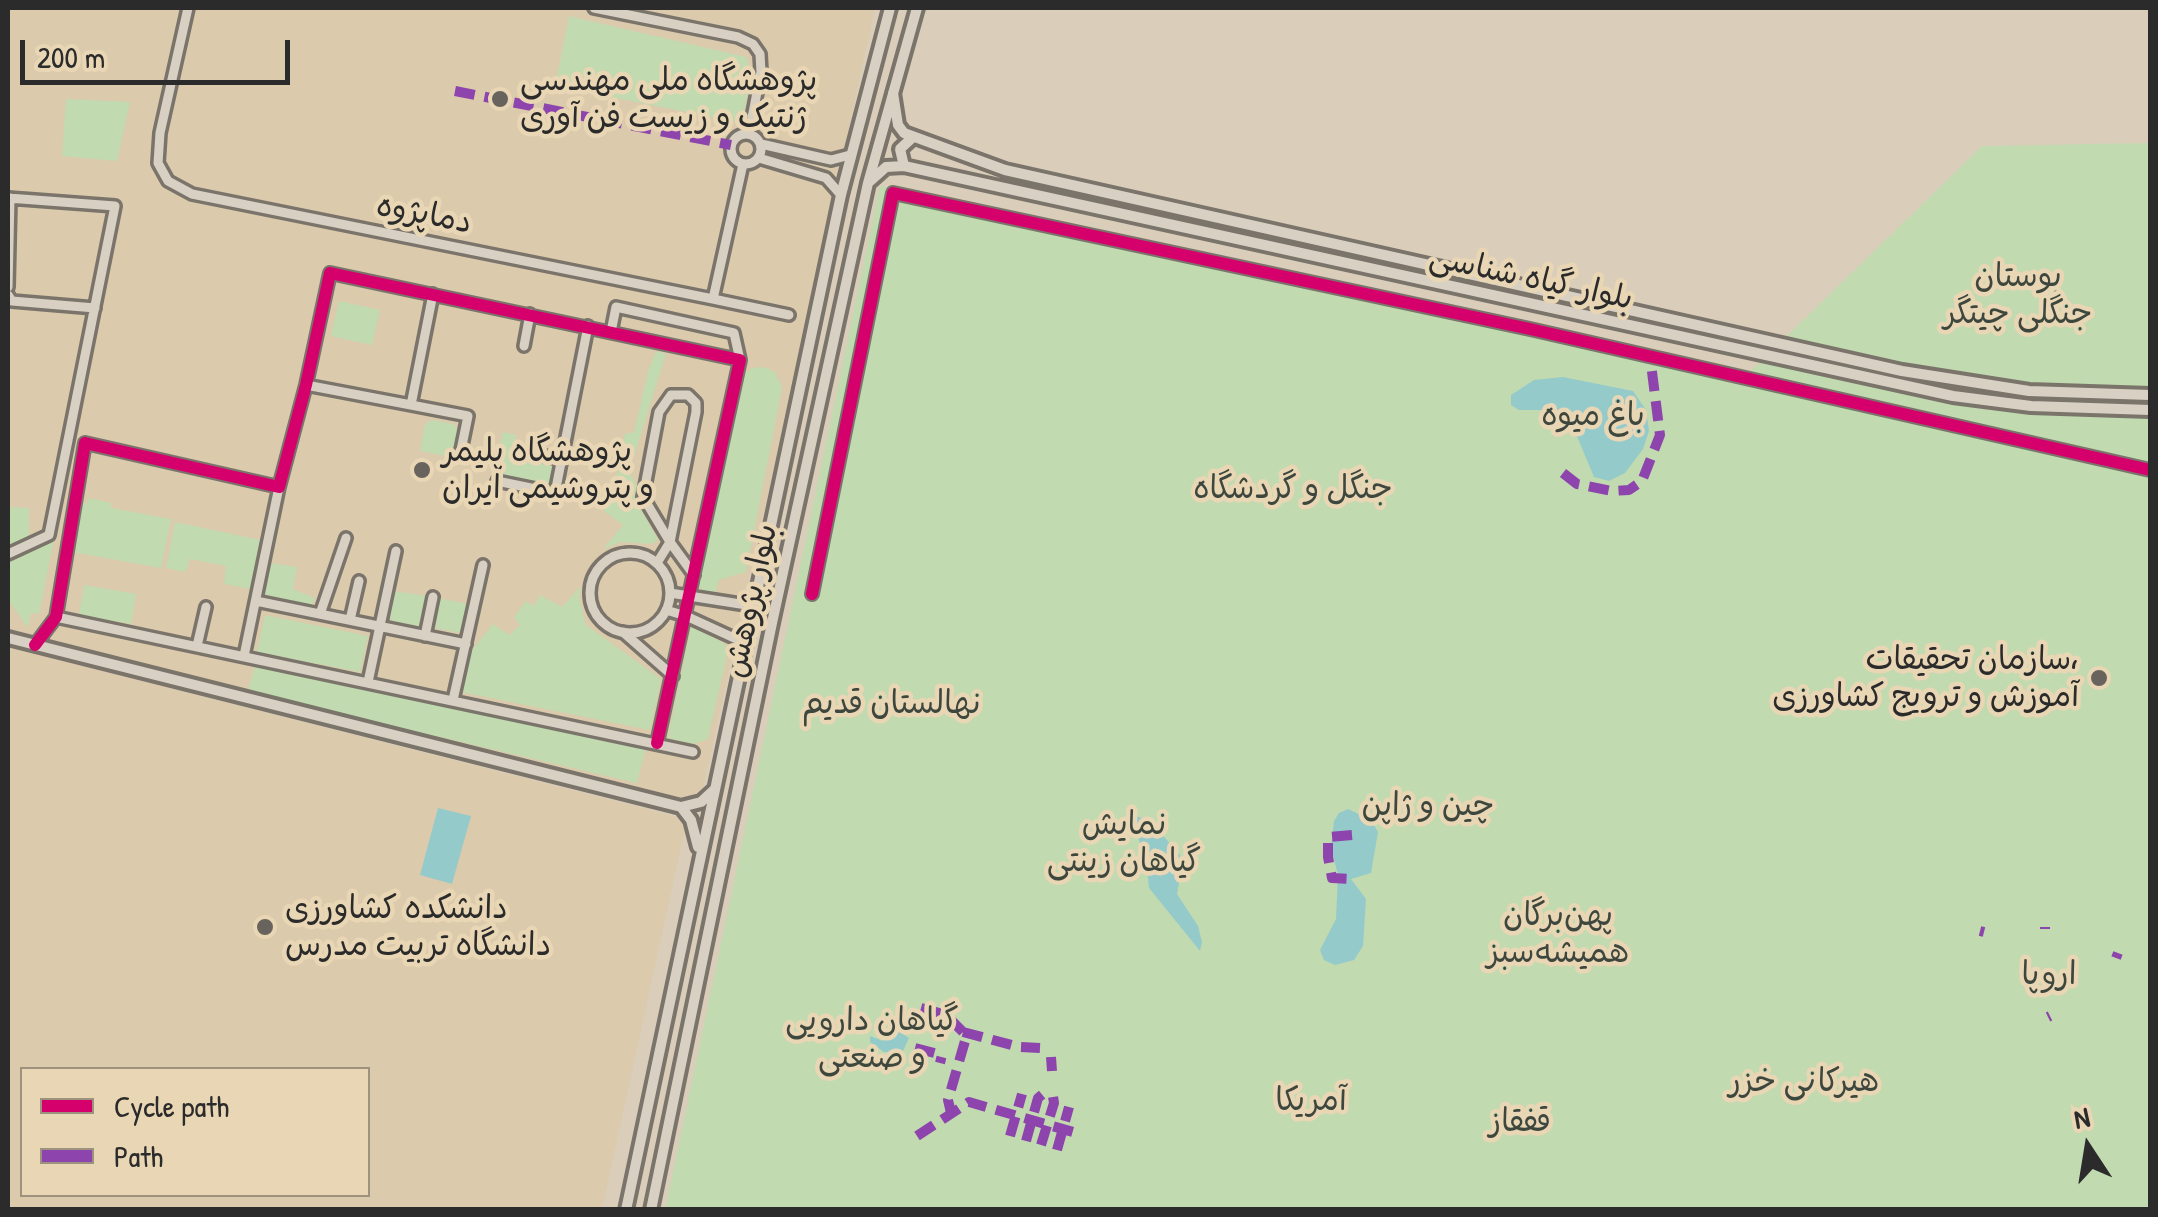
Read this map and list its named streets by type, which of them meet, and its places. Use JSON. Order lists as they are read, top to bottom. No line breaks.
{"streets":{"street":["دماپژوه","بلوار گیاه شناسی","بلوار پژوهش"]},"parks":["بوستان جنگلی چیتگر","باغ میوه","جنگل و گردشگاه","نهالستان قدیم","چین و ژاپن","نمایش گیاهان زینتی","پهن‌برگان همیشه‌سبز","اروپا","گیاهان دارویی و صنعتی","هیرکانی خزر","آمریکا","قفقاز"],"places":["پژوهشگاه ملی مهندسی ژنتیک و زیست فن آوری","پژوهشگاه پلیمر و پتروشیمی ایران","سازمان تحقیقات، آموزش و ترویج کشاورزی","دانشکده کشاورزی دانشگاه تربیت مدرس"],"legend":["Cycle path","Path"],"scale_bar":"200 m","north":"top"}
